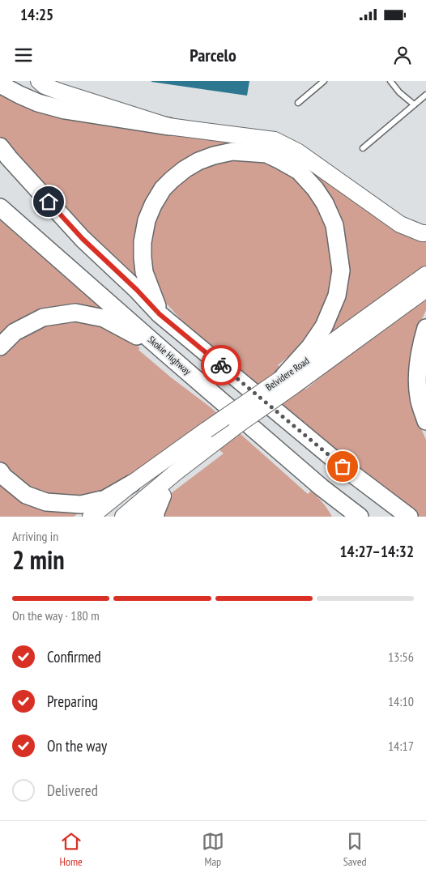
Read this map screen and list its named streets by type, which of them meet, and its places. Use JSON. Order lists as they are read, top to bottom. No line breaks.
{"streets":{"highway":["Skokie Highway"],"main road":["Belvidere Road"]},"page":{"status":"14:25","header":"Parcelo","heading":["2 min","Arriving in","14:27–14:32"],"bar":"On the way · 180 m","list":[["Confirmed","13:56"],["Preparing","14:10"],["On the way","14:17"],"Delivered"],"tabs":["Home","Map","Saved"]}}
